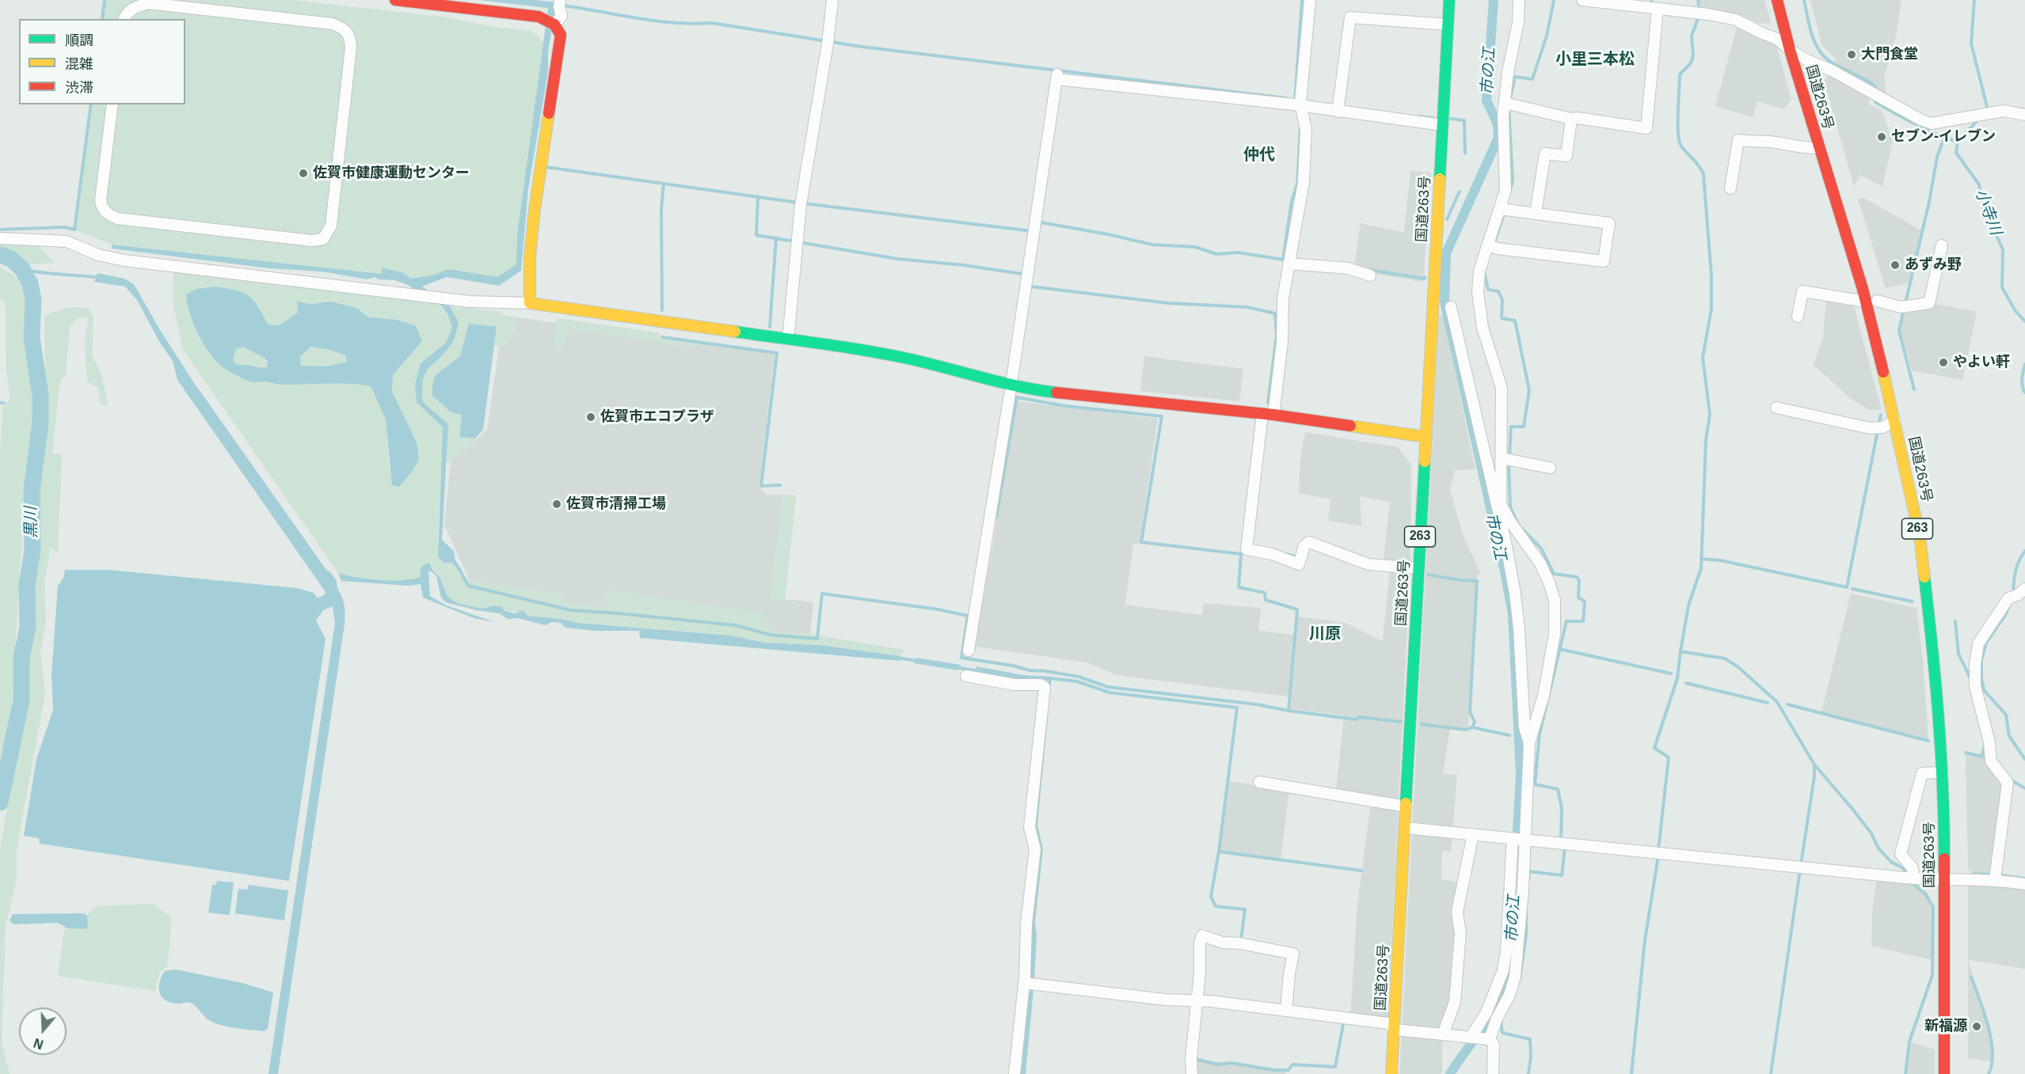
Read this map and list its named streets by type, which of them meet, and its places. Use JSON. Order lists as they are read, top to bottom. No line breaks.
{"streets":{"main road":["国道263号","263"]},"districts":["小里三本松","仲代","川原"],"water":["市の江","小寺川","黒川"],"places":["大門食堂","セブン-イレブン","佐賀市健康運動センター","あずみ野","やよい軒","佐賀市エコプラザ","佐賀市清掃工場","新福源"],"legend":["順調","混雑","渋滞"],"north":"bottom"}
